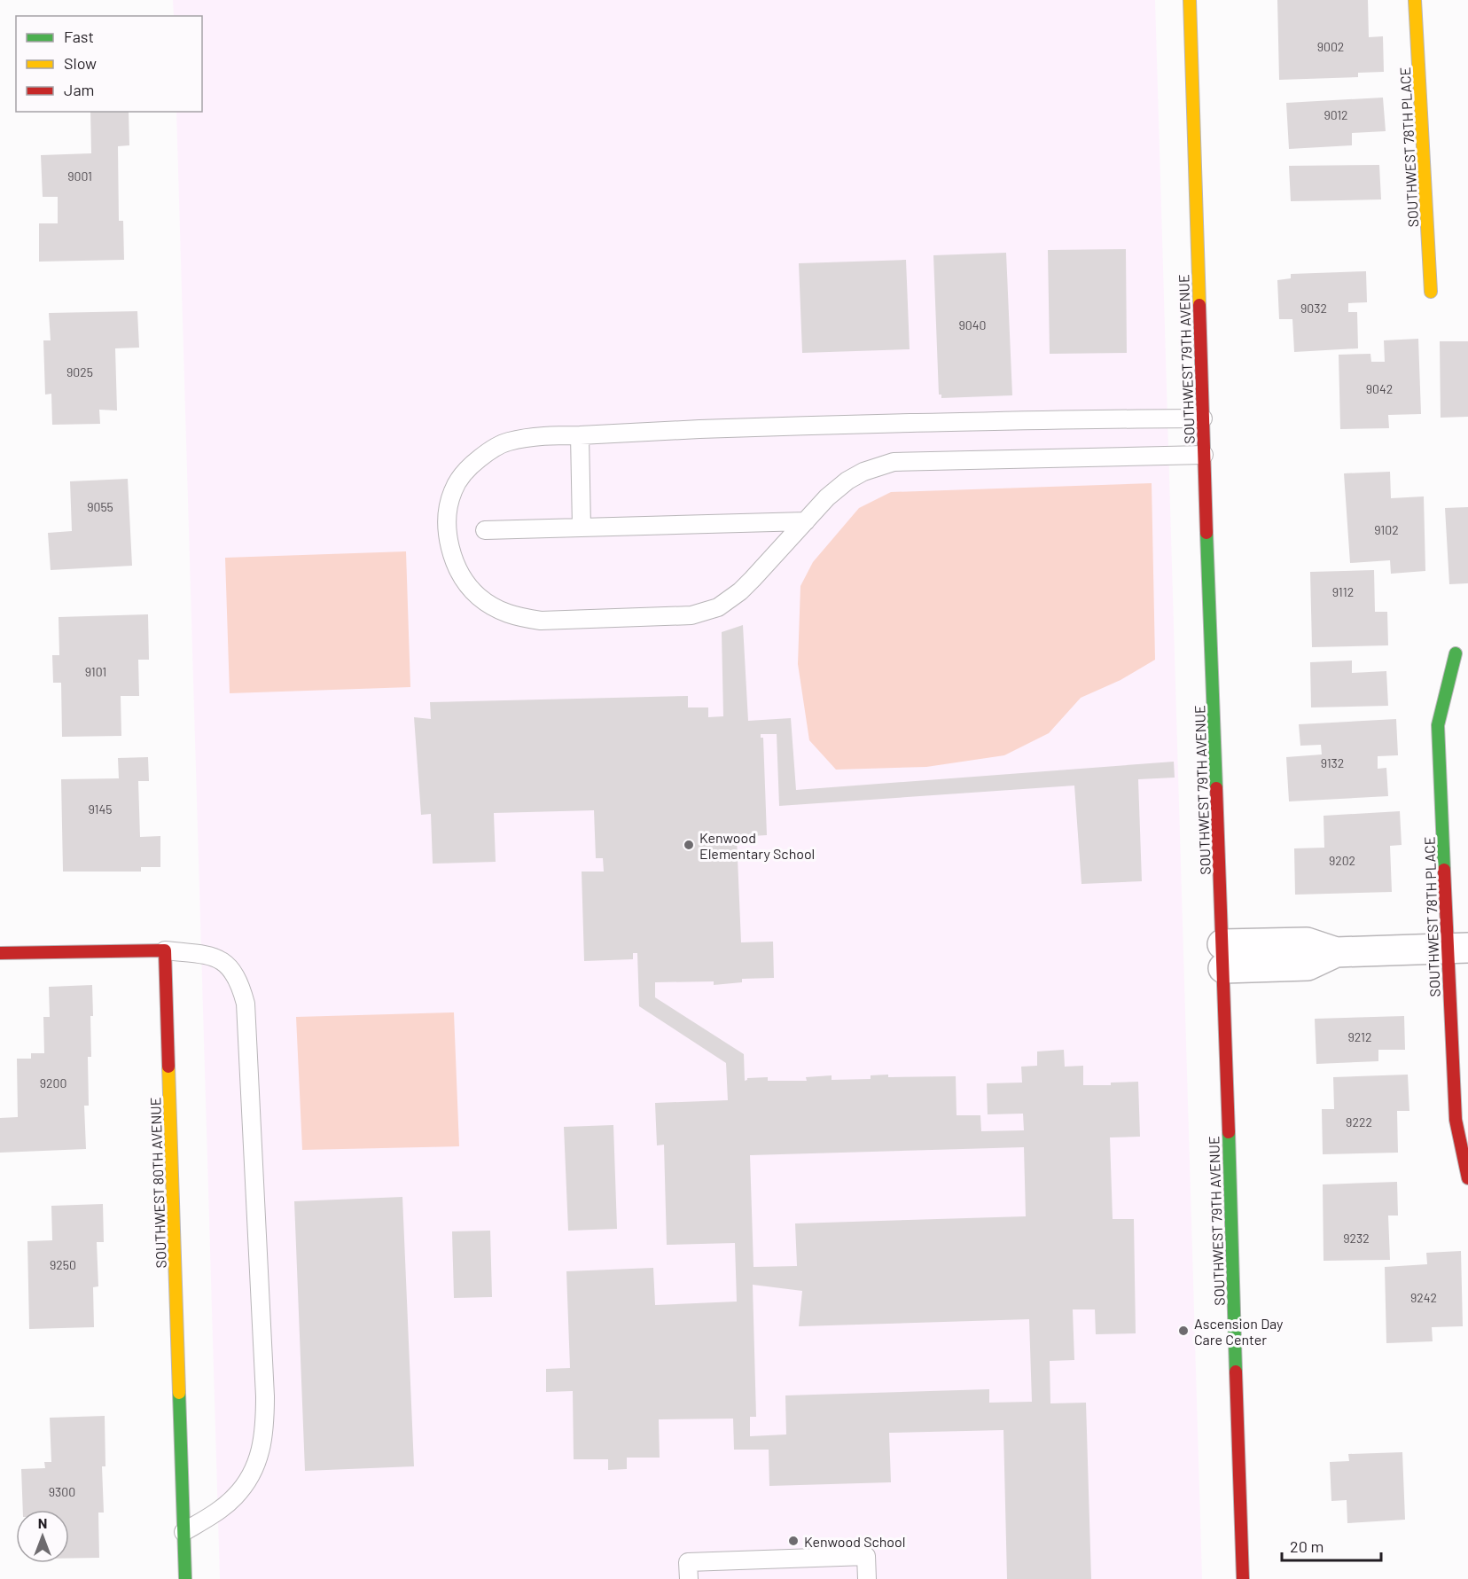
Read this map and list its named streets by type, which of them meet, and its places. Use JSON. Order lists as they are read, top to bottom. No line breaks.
{"streets":{"street":["SOUTHWEST 78TH PLACE","SOUTHWEST 79TH AVENUE","SOUTHWEST 80TH AVENUE"]},"places":["Kenwood Elementary School","Ascension Day Care Center","Kenwood School"],"house_numbers":["9002","9012","9001","9032","9040","9025","9042","9055","9102","9112","9101","9132","9145","9202","9212","9200","9222","9232","9250","9242","9300"],"legend":["Fast","Slow","Jam"],"scale_bar":"20 m","north":"top"}
